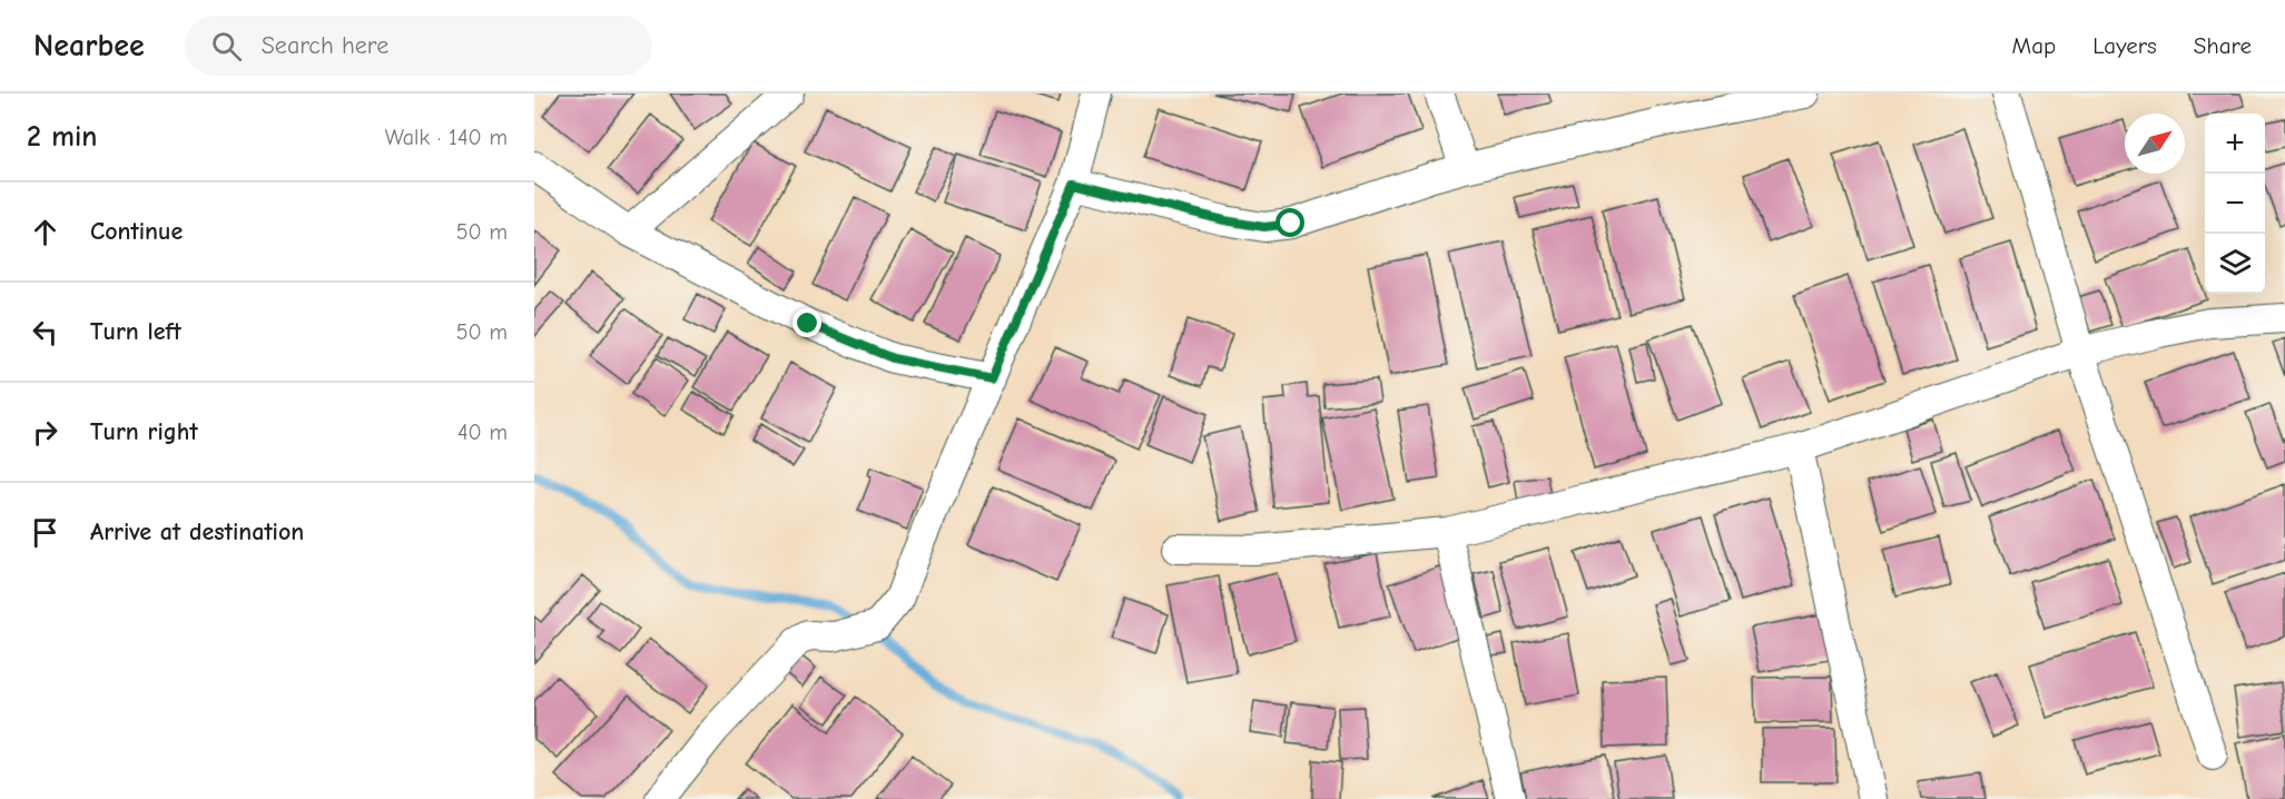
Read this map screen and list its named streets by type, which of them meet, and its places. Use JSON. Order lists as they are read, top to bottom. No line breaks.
{"north":"top right","page":{"header":"Nearbee","search":"Search here","nav":["Map","Layers","Share"],"heading":["2 min","Walk · 140 m"],"map_buttons":["+","−"],"list":[["Continue","50 m"],["Turn left","50 m"],["Turn right","40 m"],"Arrive at destination"]}}
